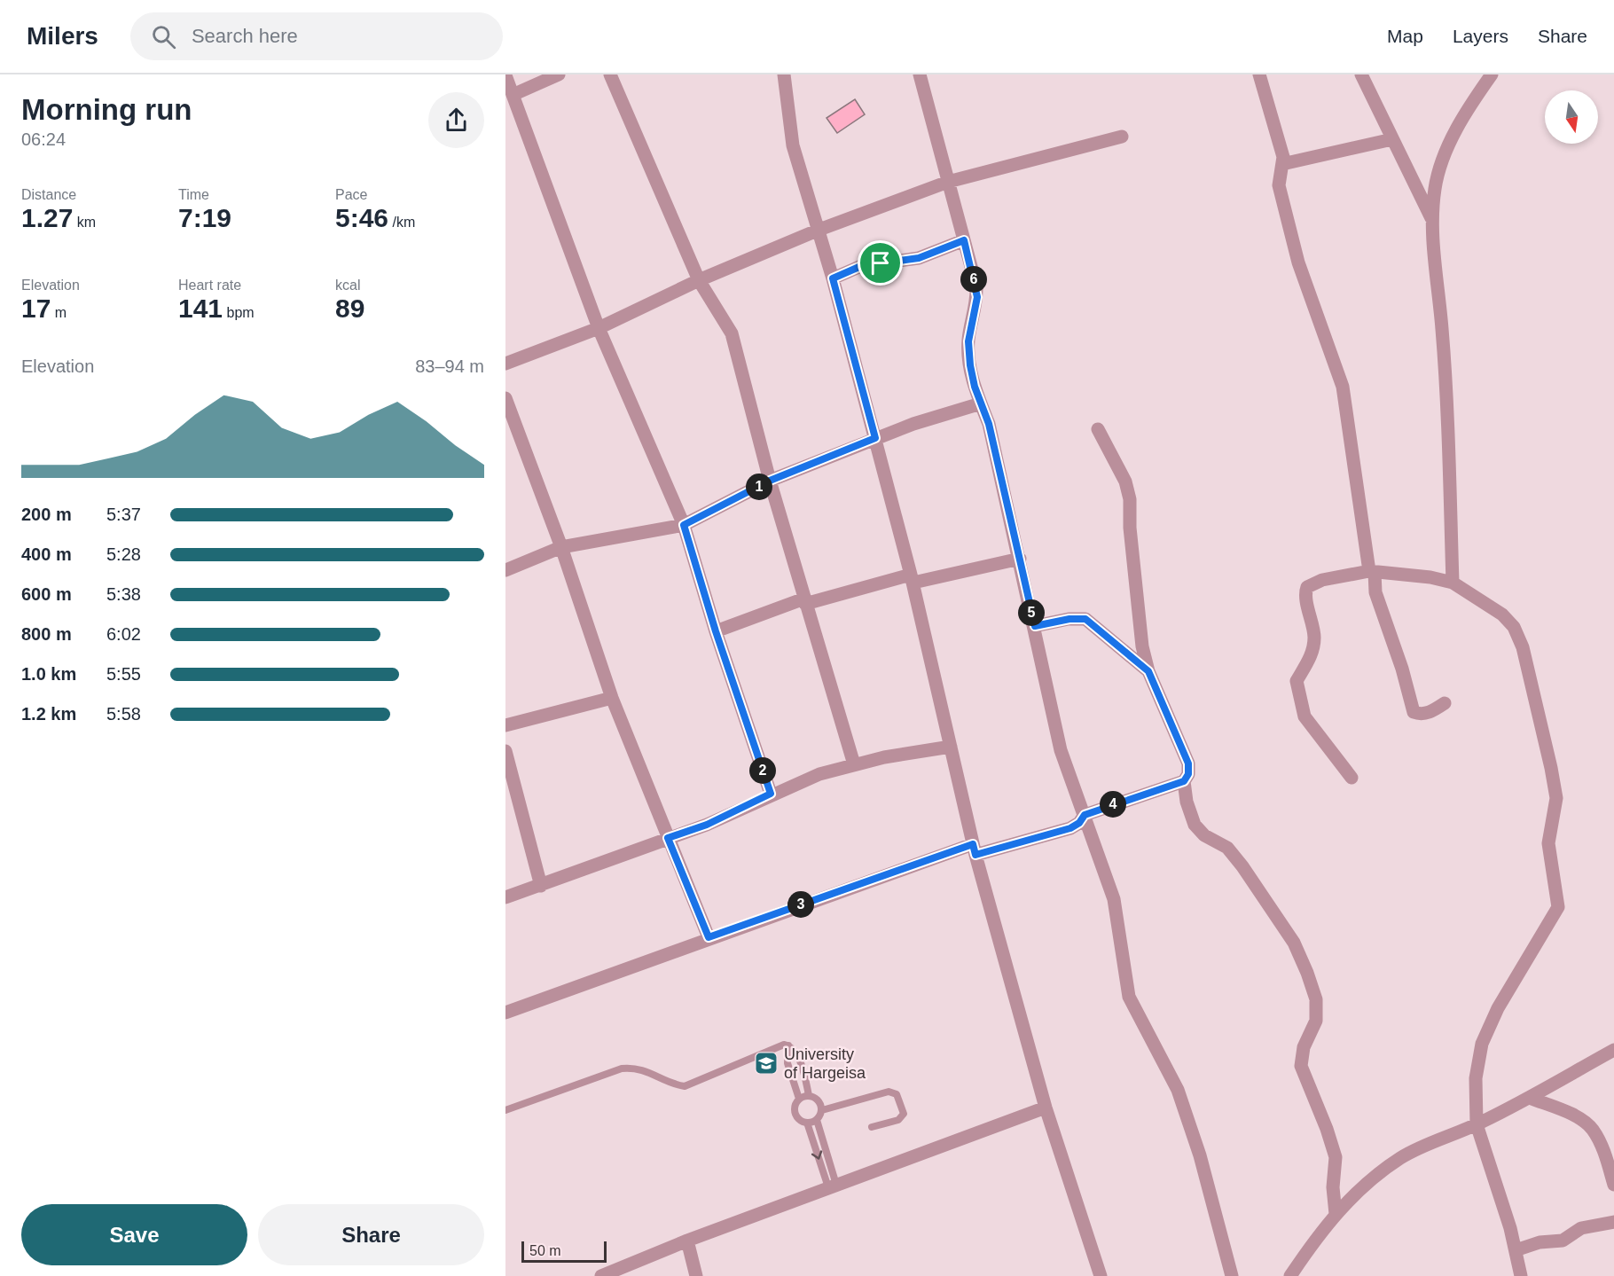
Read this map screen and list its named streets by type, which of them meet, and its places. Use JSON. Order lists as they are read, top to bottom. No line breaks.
{"places":{"school or university":["University of Hargeisa"]},"scale_bar":"50 m","north":"bottom","page":{"header":"Milers","search":"Search here","nav":["Map","Layers","Share"],"heading":["Morning run","06:24"],"stats":[["Distance","1.27 km"],["Time","7:19"],["Pace","5:46 /km"],["Elevation","17 m"],["Heart rate","141 bpm"],["kcal","89"]],"pins":["6","1","5","2","4","3"],"chart":["Elevation","83–94 m"],"list":[{"name":"200 m","note":"5:37"},{"name":"400 m","note":"5:28"},{"name":"600 m","note":"5:38"},{"name":"800 m","note":"6:02"},{"name":"1.0 km","note":"5:55"},{"name":"1.2 km","note":"5:58"}],"buttons":["Save","Share"],"scale":"50 m"}}
